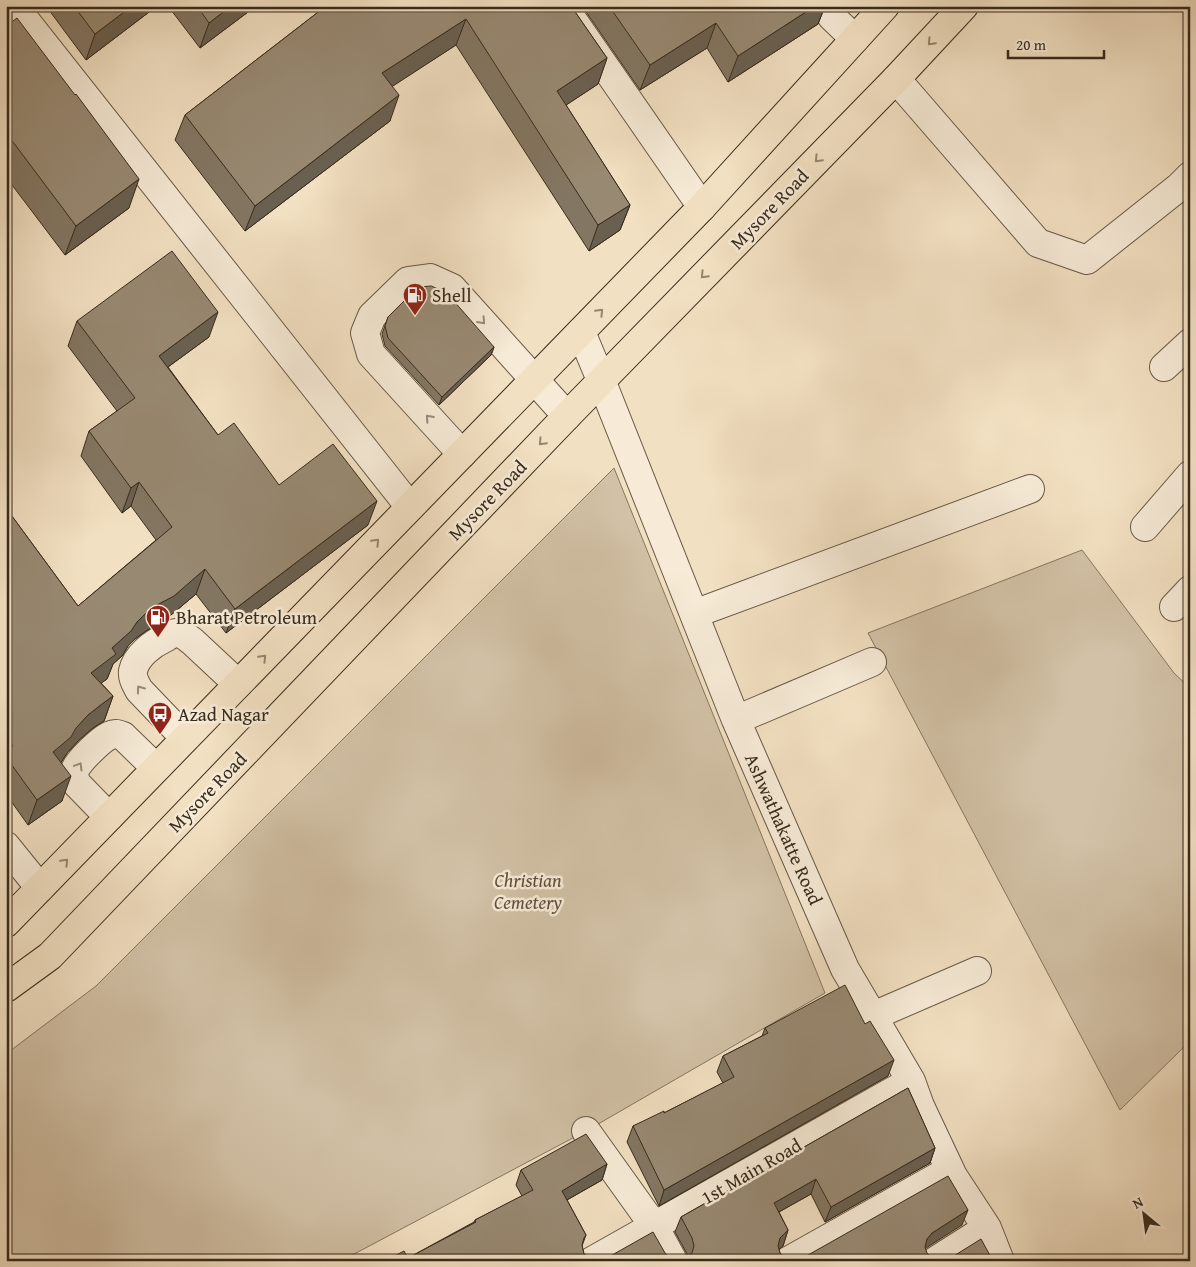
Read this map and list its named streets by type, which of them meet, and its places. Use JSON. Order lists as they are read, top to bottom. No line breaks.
{"streets":{"highway":["Mysore Road"],"street":["Ashwathakatte Road","1st Main Road"]},"crossings":[["Mysore Road","Ashwathakatte Road"],["Ashwathakatte Road","1st Main Road"]],"parks":["Christian Cemetery"],"places":{"fuel station":["Shell","Bharat Petroleum"],"bus stop":["Azad Nagar"]},"scale_bar":"20 m","north":"top left"}
